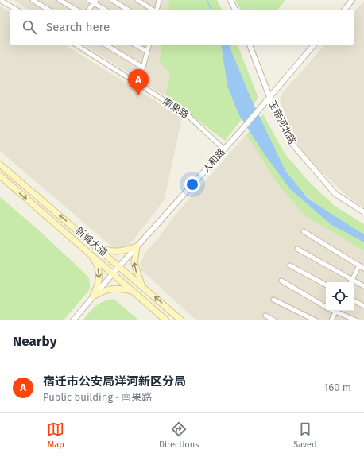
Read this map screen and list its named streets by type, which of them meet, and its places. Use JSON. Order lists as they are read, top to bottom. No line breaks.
{"streets":{"main road":["新城大道"],"street":["南果路","玉带河北路","人和路"]},"crossings":[["南果路","人和路"],["玉带河北路","人和路"],["人和路","新城大道"]],"page":{"search":"Search here","pins":"A","heading":"Nearby","list":[{"mark":"A","name":"宿迁市公安局洋河新区分局","note":"Public building · 南果路","value":"160 m"}],"nav":["Map","Directions","Saved"]}}
